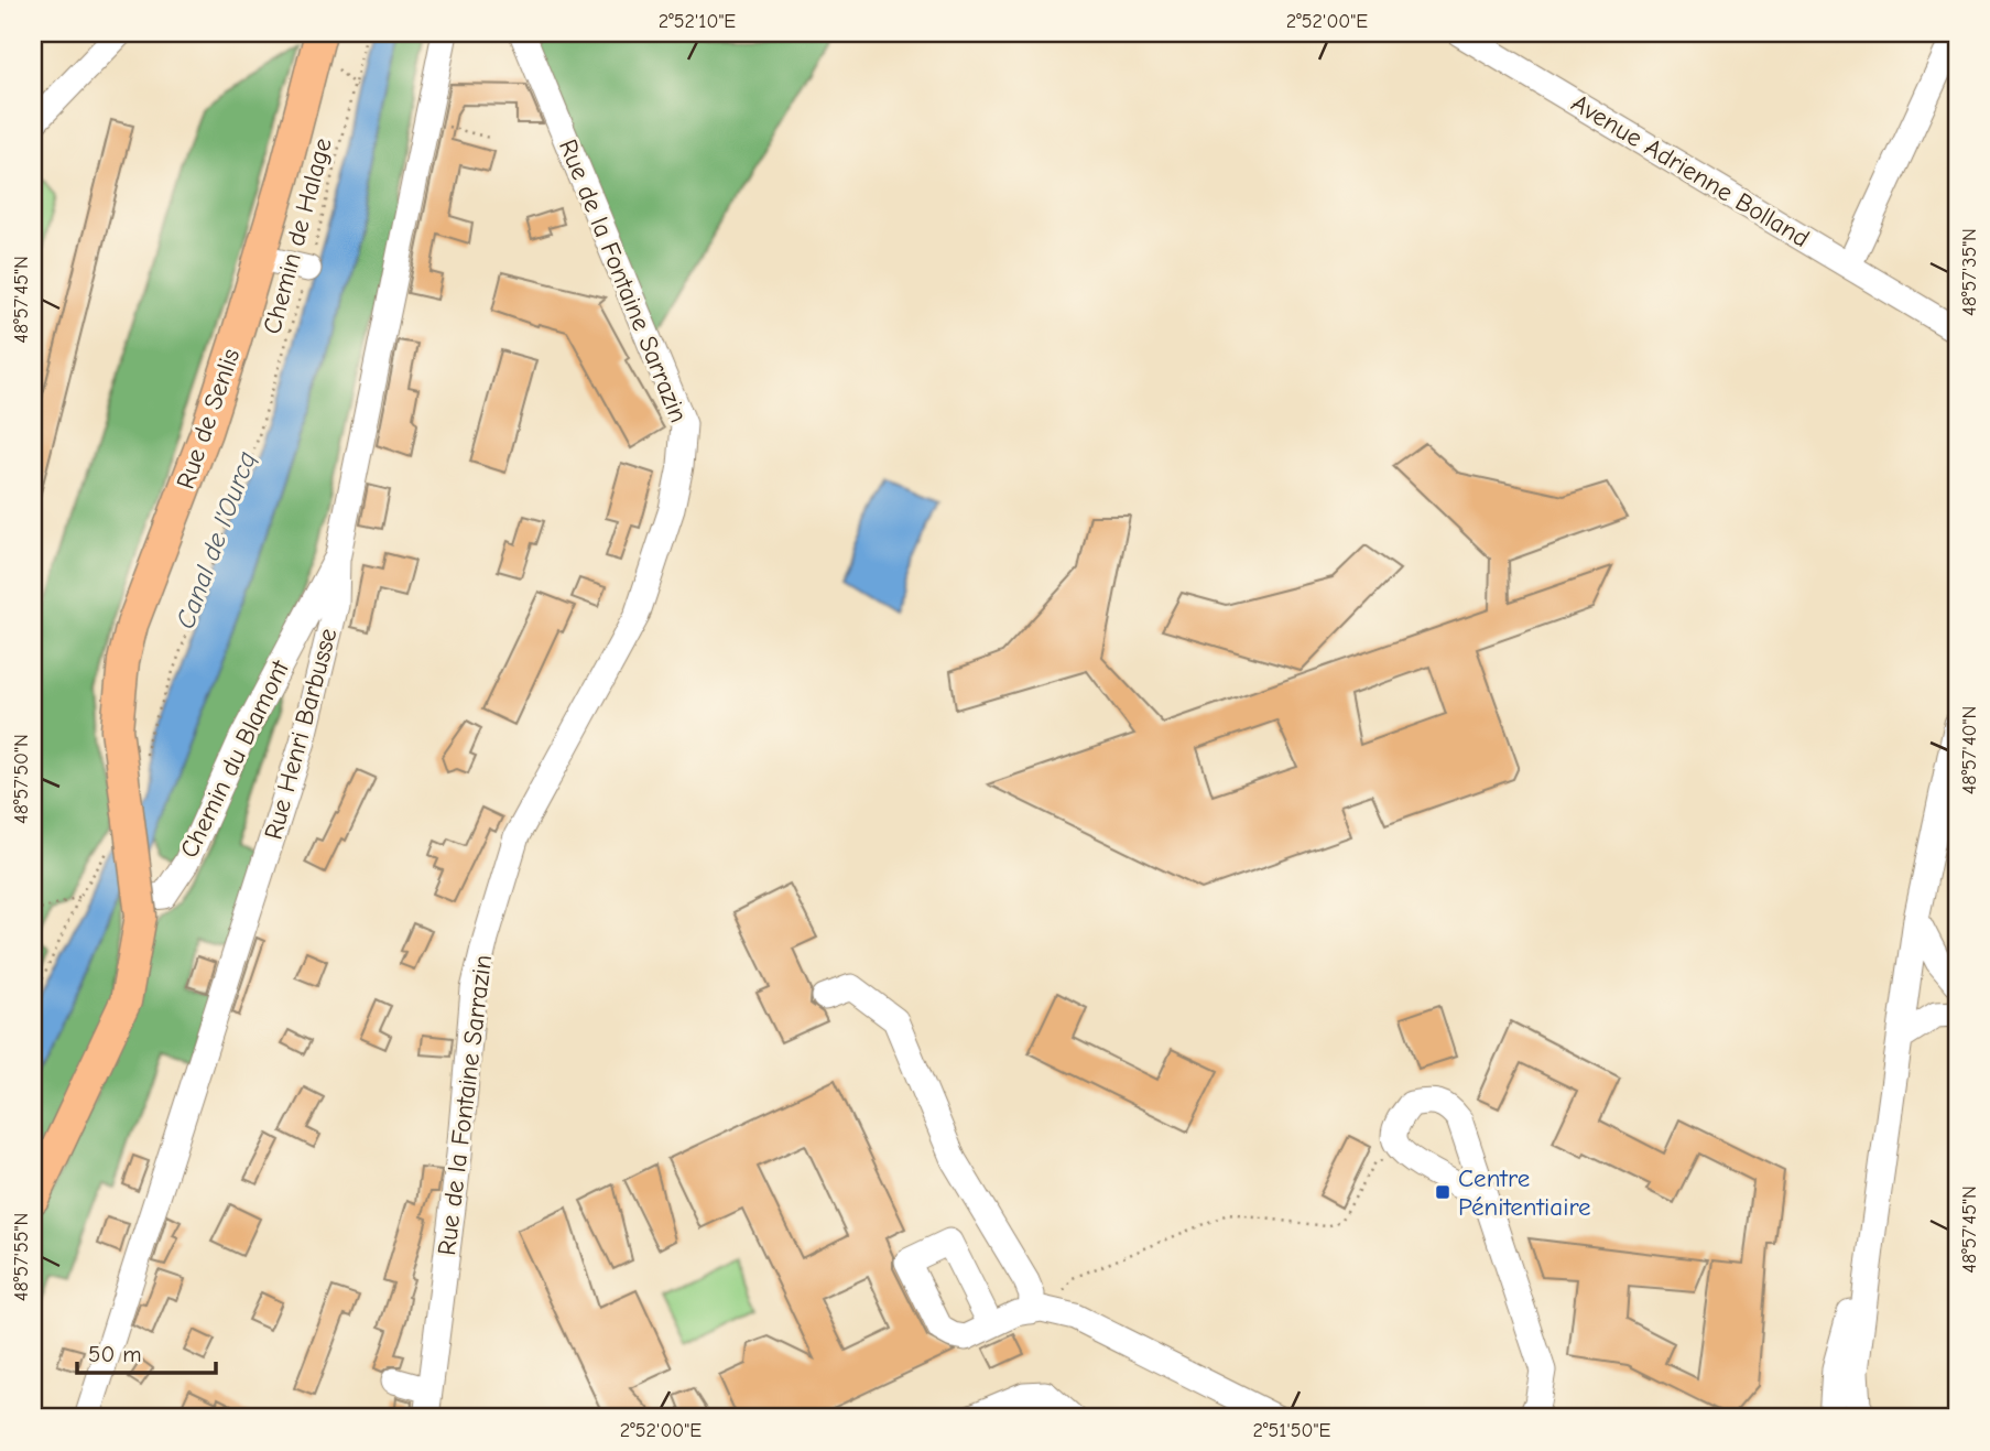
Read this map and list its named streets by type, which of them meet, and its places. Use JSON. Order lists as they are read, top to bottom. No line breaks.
{"streets":{"main road":["Rue de Senlis"],"street":["Avenue Adrienne Bolland","Rue de la Fontaine Sarrazin","Rue Henri Barbusse","Chemin du Blamont"],"path":["Chemin de Halage"]},"crossings":[["Rue de Senlis","Chemin du Blamont"],["Rue Henri Barbusse","Chemin du Blamont"]],"water":["Canal de l'Ourcq"],"places":{"transit":["Centre Pénitentiaire"]},"scale_bar":"50 m","coordinates":["2°52'10\"E","2°52'00\"E","48°57'35\"N","48°57'45\"N","48°57'40\"N","48°57'50\"N","48°57'55\"N","2°51'50\"E"]}
